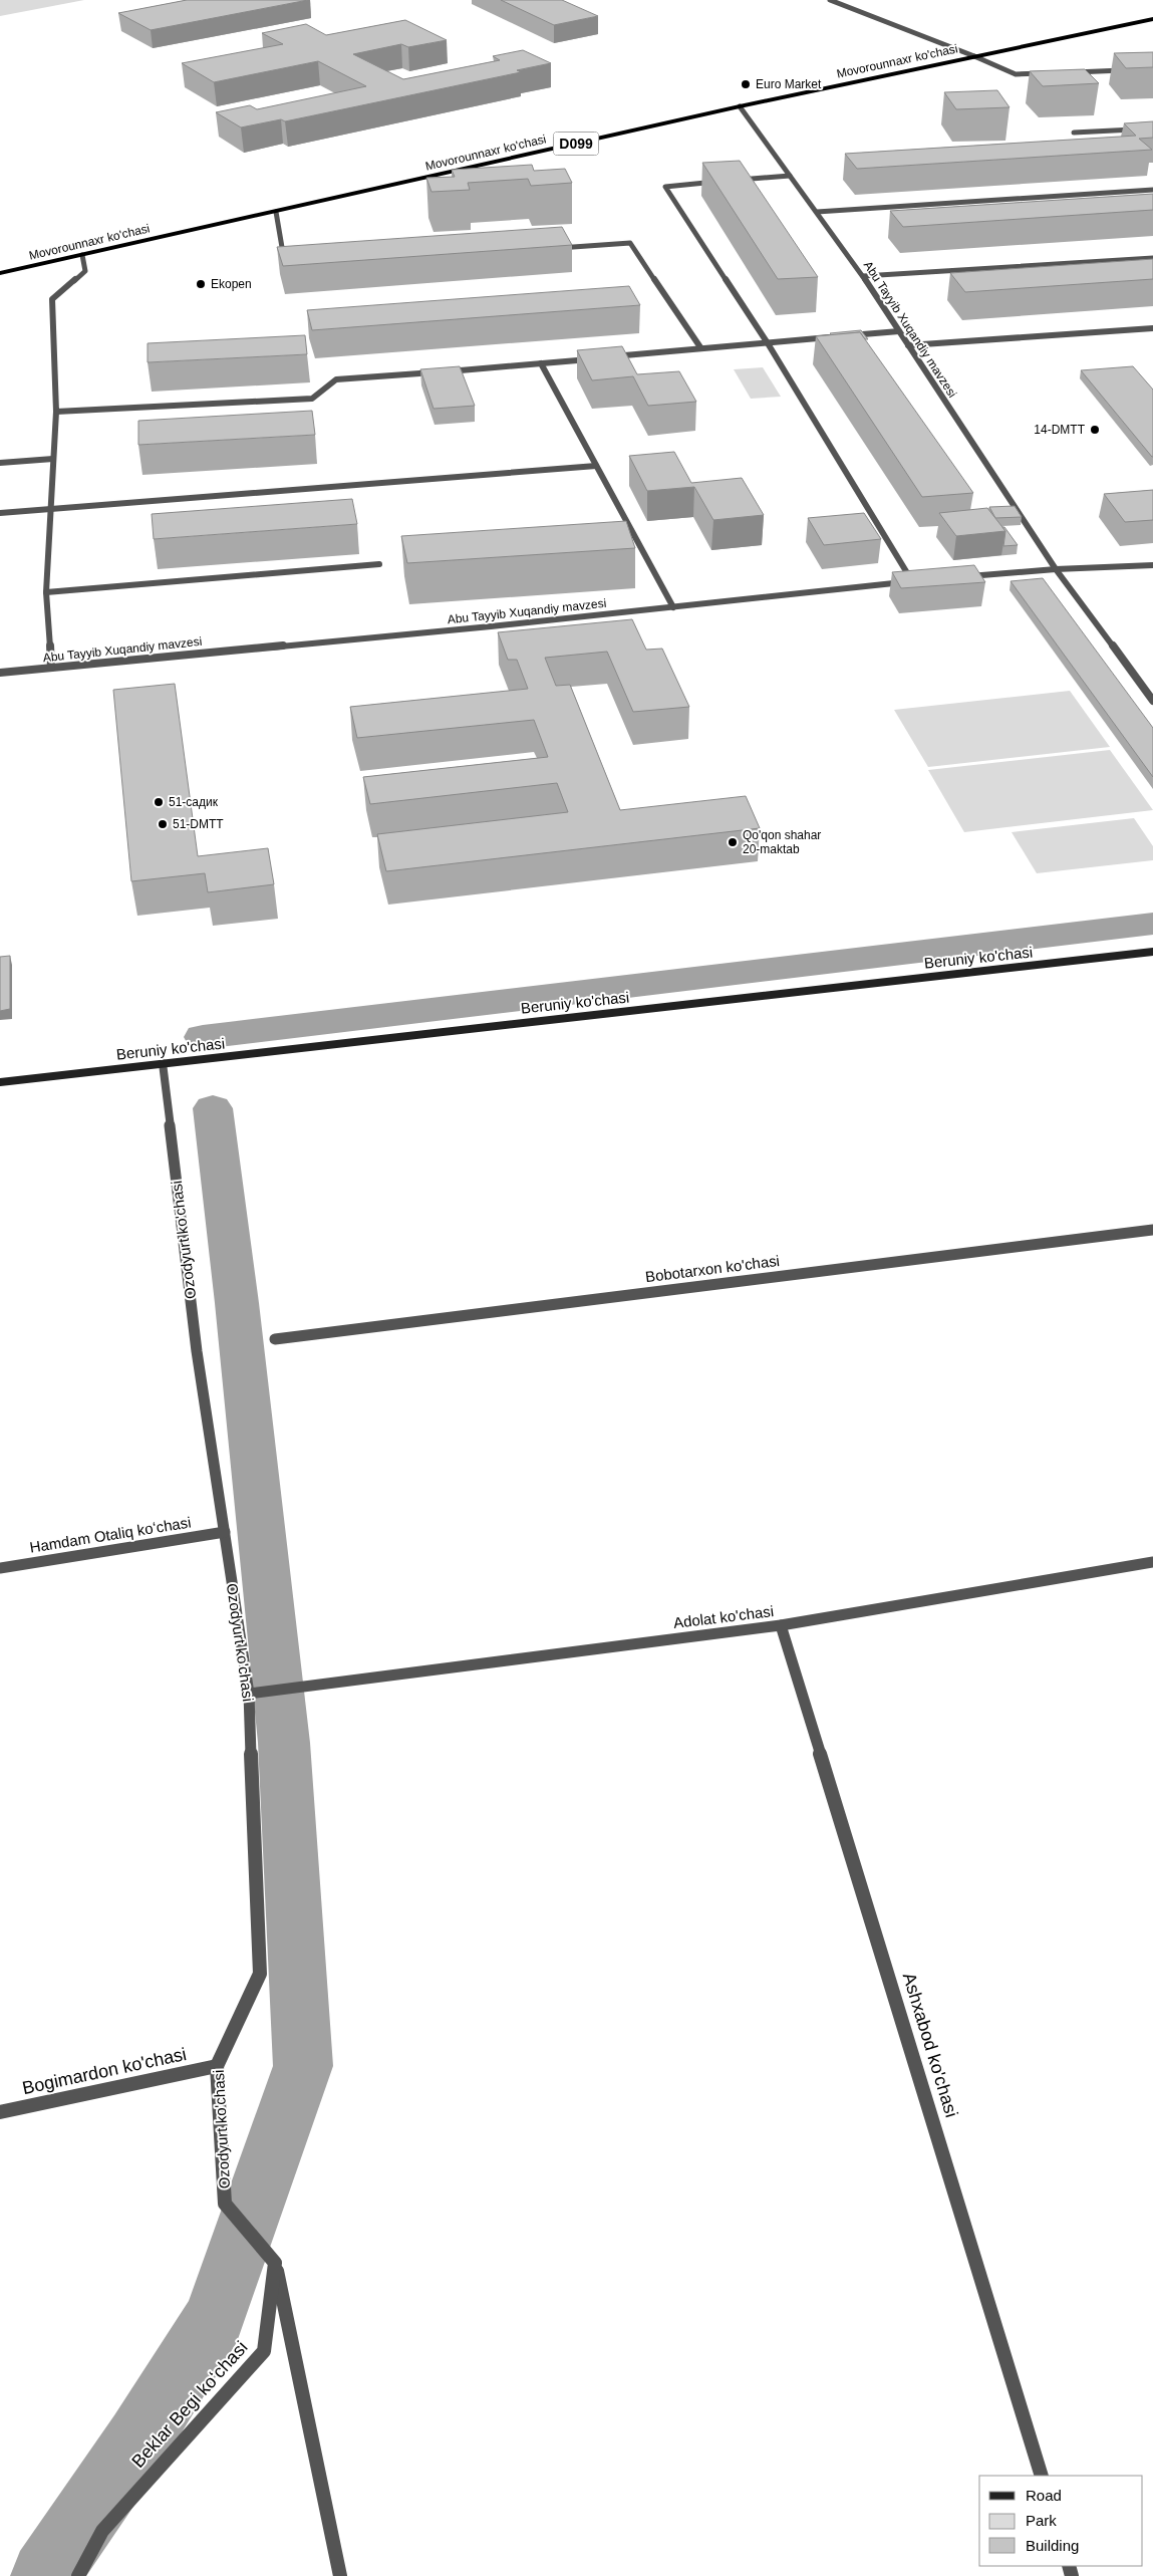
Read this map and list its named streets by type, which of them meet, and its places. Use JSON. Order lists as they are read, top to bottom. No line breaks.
{"streets":{"highway":["Movorounnaxr ko'chasi","D099"],"main road":["Beruniy ko'chasi"],"street":["Abu Tayyib Xuqandiy mavzesi","Ozodyurt ko'chasi","Bobotarxon ko'chasi","Hamdam Otaliq koʻchasi","Adolat ko'chasi","Ashxabod ko'chasi","Bogimardon ko'chasi","Beklar Begi koʻchasi"]},"crossings":[["Movorounnaxr ko'chasi","Abu Tayyib Xuqandiy mavzesi"],["Beruniy ko'chasi","Ozodyurt ko'chasi"],["Ozodyurt ko'chasi","Hamdam Otaliq koʻchasi"],["Ozodyurt ko'chasi","Adolat ko'chasi"],["Ozodyurt ko'chasi","Bogimardon ko'chasi"],["Ozodyurt ko'chasi","Beklar Begi koʻchasi"],["Adolat ko'chasi","Ashxabod ko'chasi"]],"places":["Euro Market","Ekopen","14-DMTT","51-садик","51-DMTT","Qo'qon shahar 20-maktab"],"legend":["Road","Park","Building"]}
